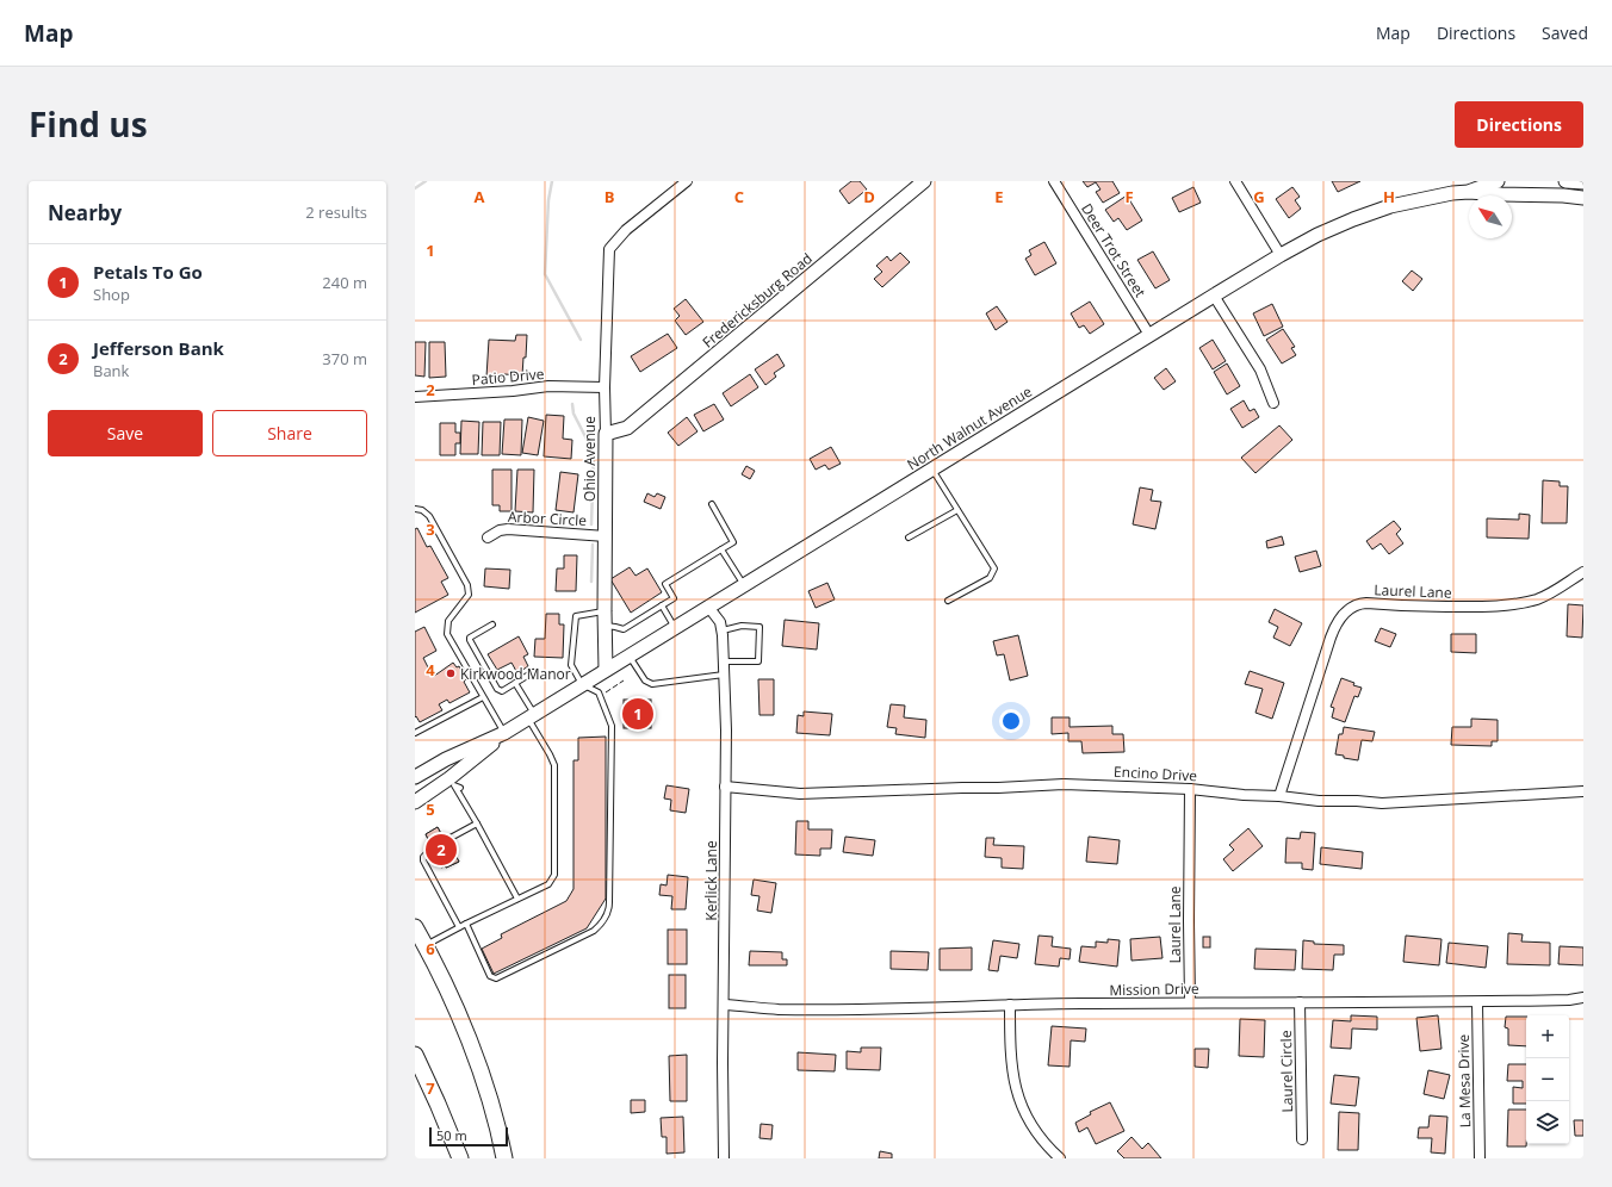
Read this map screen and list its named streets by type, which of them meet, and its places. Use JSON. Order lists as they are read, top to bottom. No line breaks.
{"streets":{"main road":["Fredericksburg Road","North Walnut Avenue","Ohio Avenue"],"street":["Deer Trot Street","Patio Drive","Arbor Circle","Laurel Lane","Encino Drive","Kerlick Lane","Mission Drive","Laurel Circle","La Mesa Drive"]},"crossings":[["Deer Trot Street","North Walnut Avenue"],["Fredericksburg Road","Ohio Avenue"],["Patio Drive","Ohio Avenue"],["North Walnut Avenue","Ohio Avenue"],["North Walnut Avenue","Kerlick Lane"],["Ohio Avenue","Arbor Circle"],["Laurel Lane","Encino Drive"],["Laurel Lane","Mission Drive"],["Encino Drive","Kerlick Lane"],["Kerlick Lane","Mission Drive"],["Mission Drive","Laurel Circle"],["Mission Drive","La Mesa Drive"]],"places":["Kirkwood Manor"],"scale_bar":"50 m","north":"top left","page":{"header":"Map","nav":["Map","Directions","Saved"],"title":"Find us","buttons":["Directions",["Save","Share"]],"heading":["Nearby","2 results"],"list":[{"mark":"1","name":"Petals To Go","note":"Shop","value":"240 m"},{"mark":"2","name":"Jefferson Bank","note":"Bank","value":"370 m"}],"pins":["1","2"],"map_buttons":["+","−"],"scale":"50 m"},"grid":{"columns":["A","B","C","D","E","F","G","H"],"rows":["1","2","3","4","5","6","7"]}}
